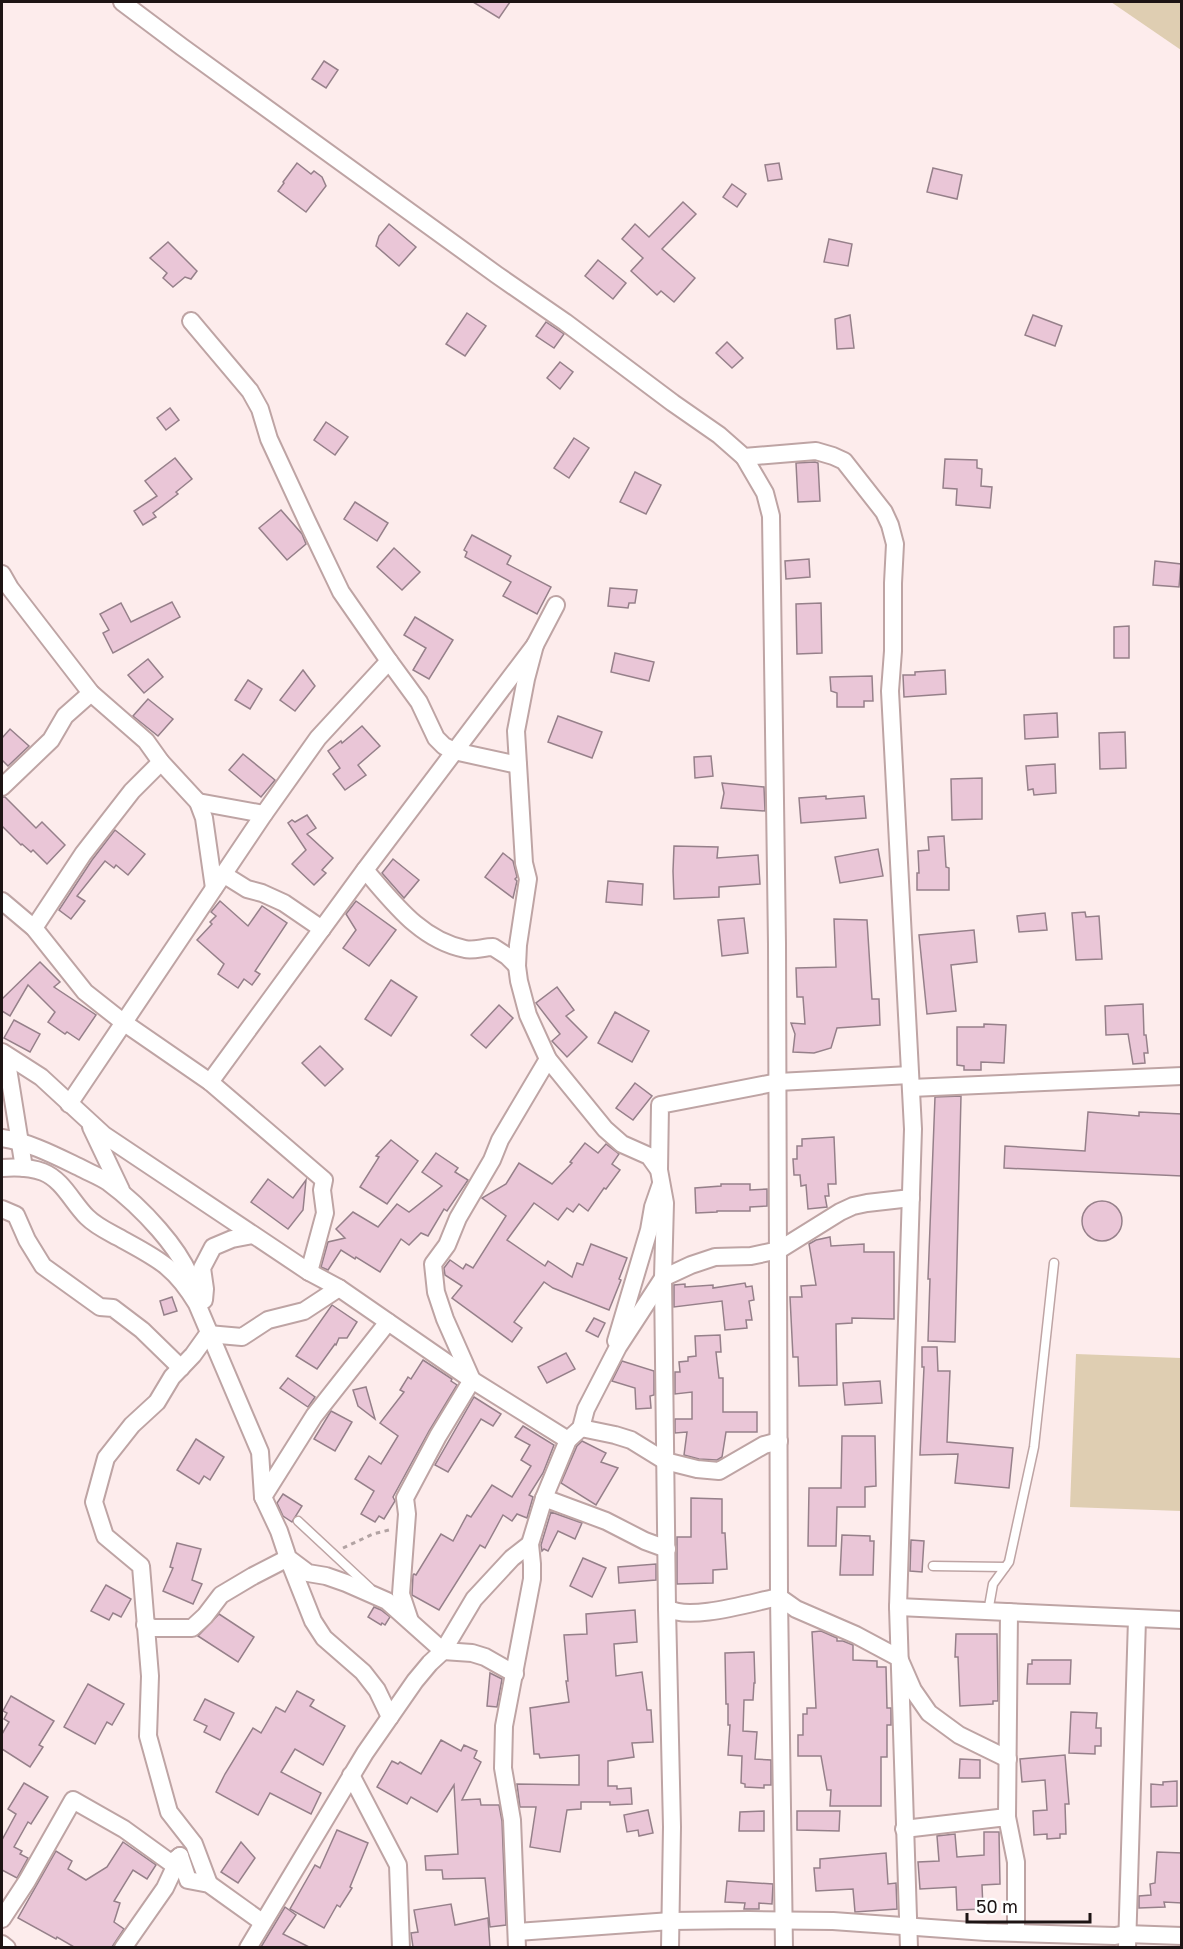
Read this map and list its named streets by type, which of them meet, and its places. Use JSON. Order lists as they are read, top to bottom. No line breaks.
{"scale_bar":"50 m"}
